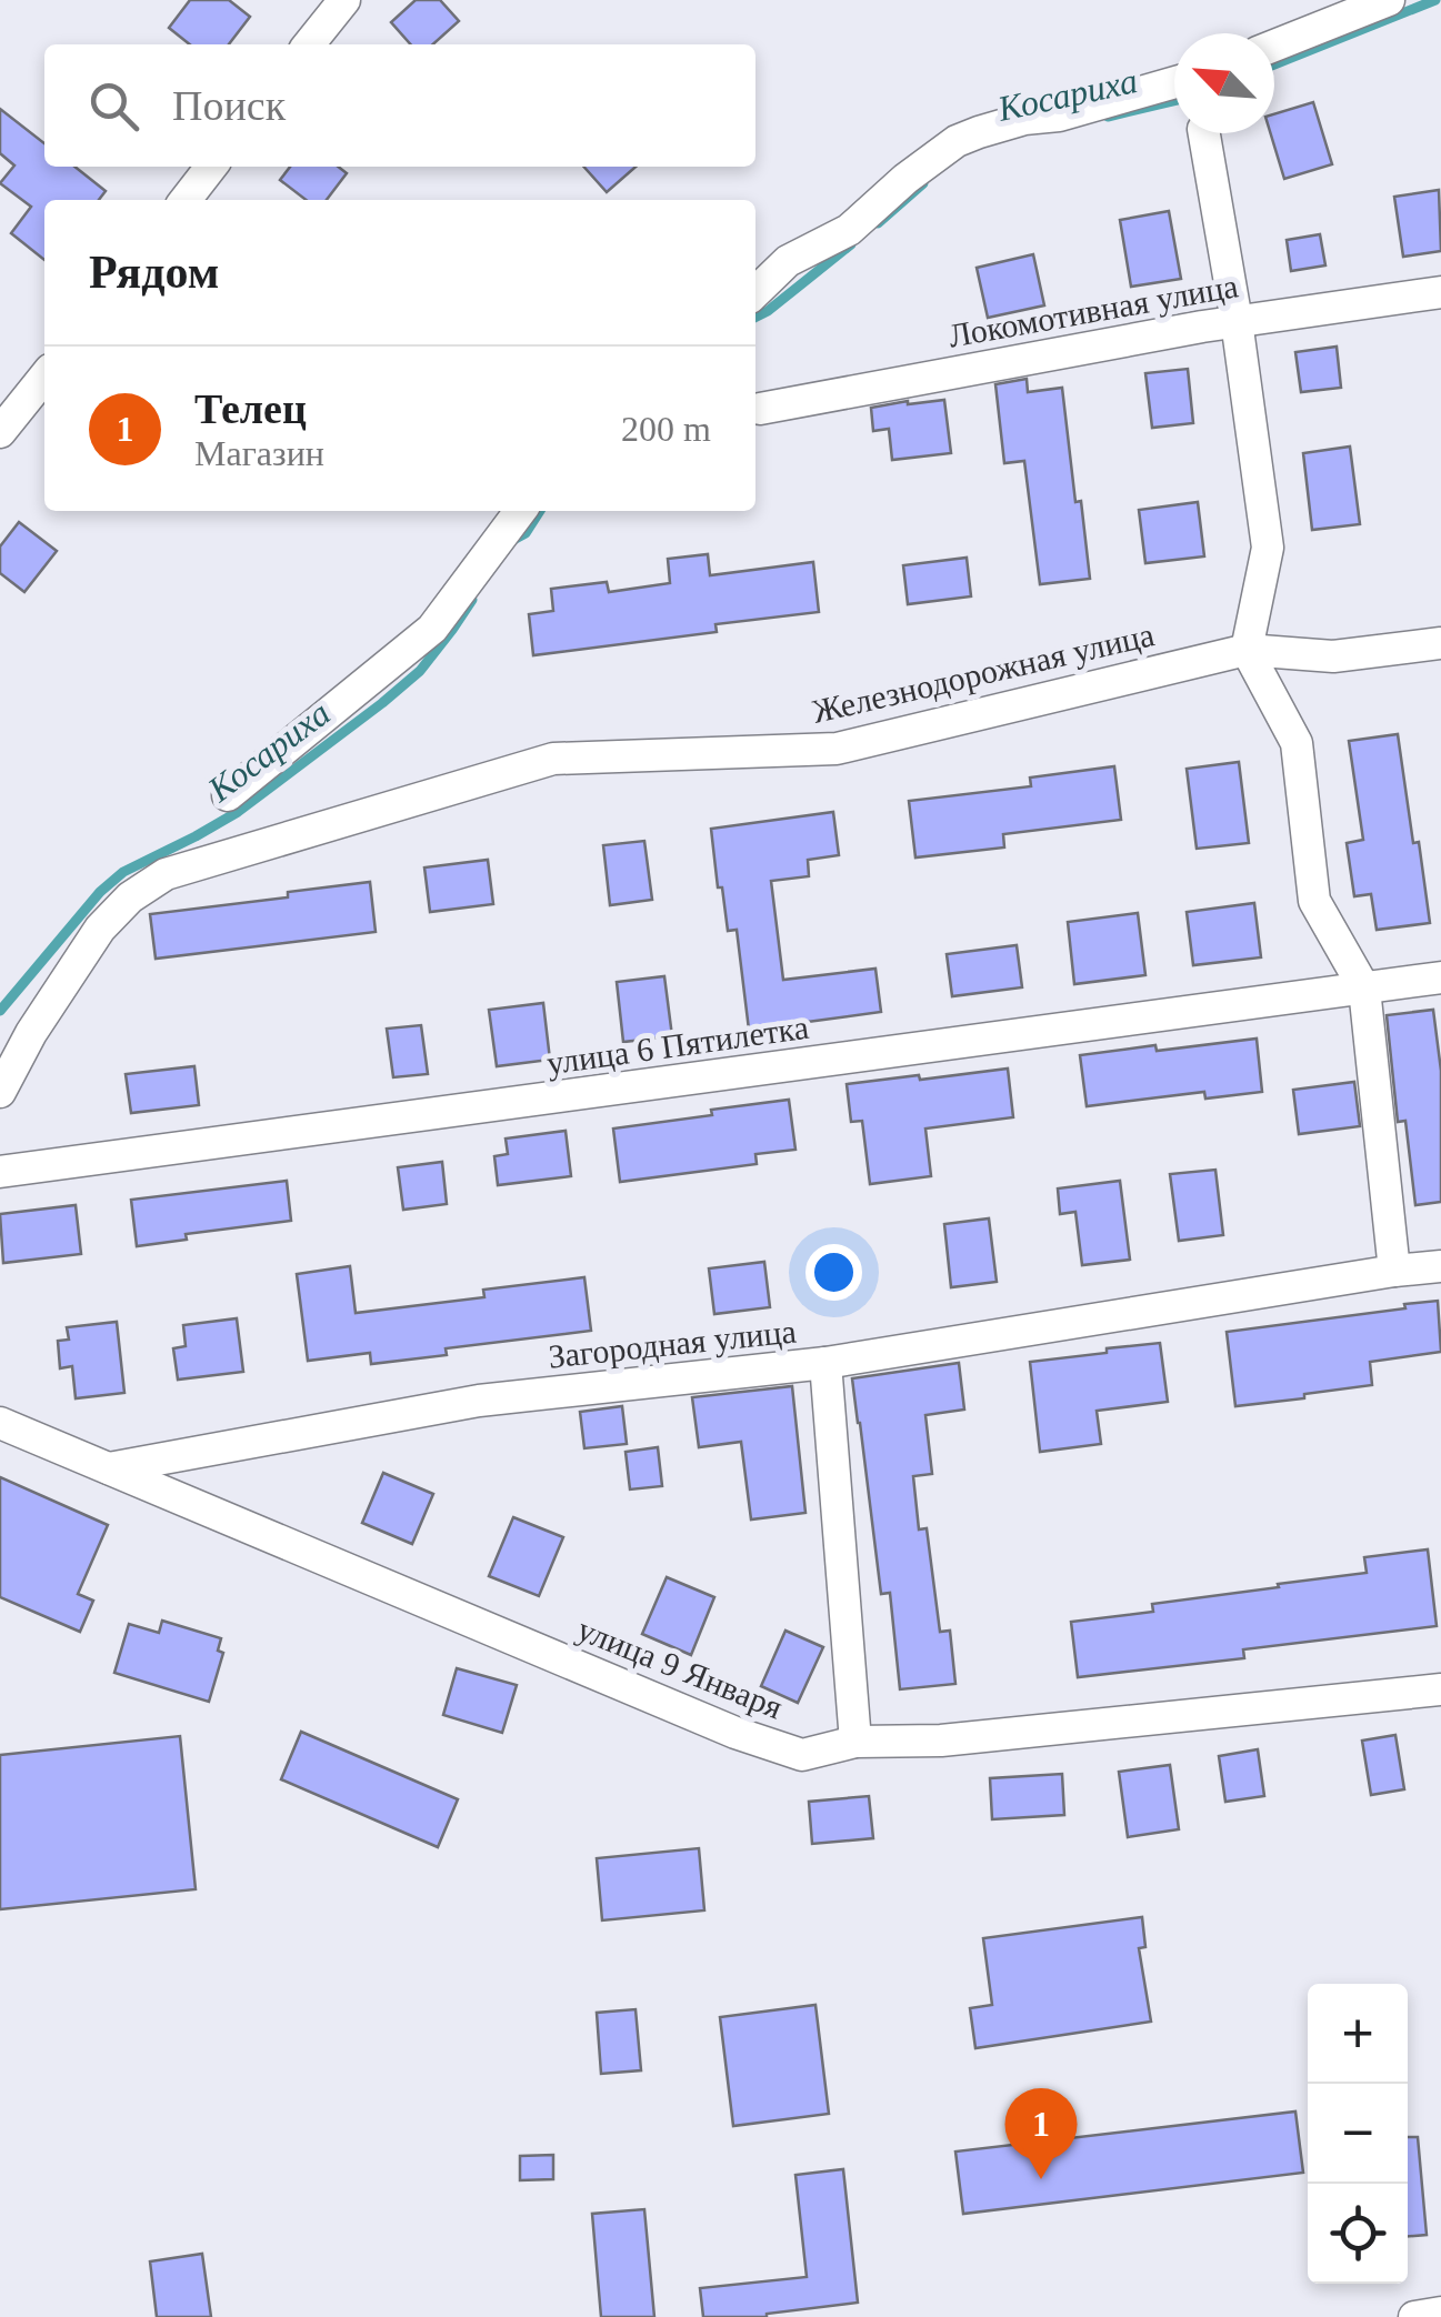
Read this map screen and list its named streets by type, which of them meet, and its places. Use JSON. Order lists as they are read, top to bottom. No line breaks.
{"streets":{"street":["Локомотивная улица","Железнодорожная улица","улица 6 Пятилетка","Загородная улица","улица 9 Января"]},"crossings":[["Загородная улица","улица 9 Января"]],"water":["Косариха"],"north":"top left","page":{"search":"Поиск","heading":"Рядом","list":[{"mark":"1","name":"Телец","note":"Магазин","value":"200 m"}],"map_buttons":["+","−"],"pins":"1"}}
